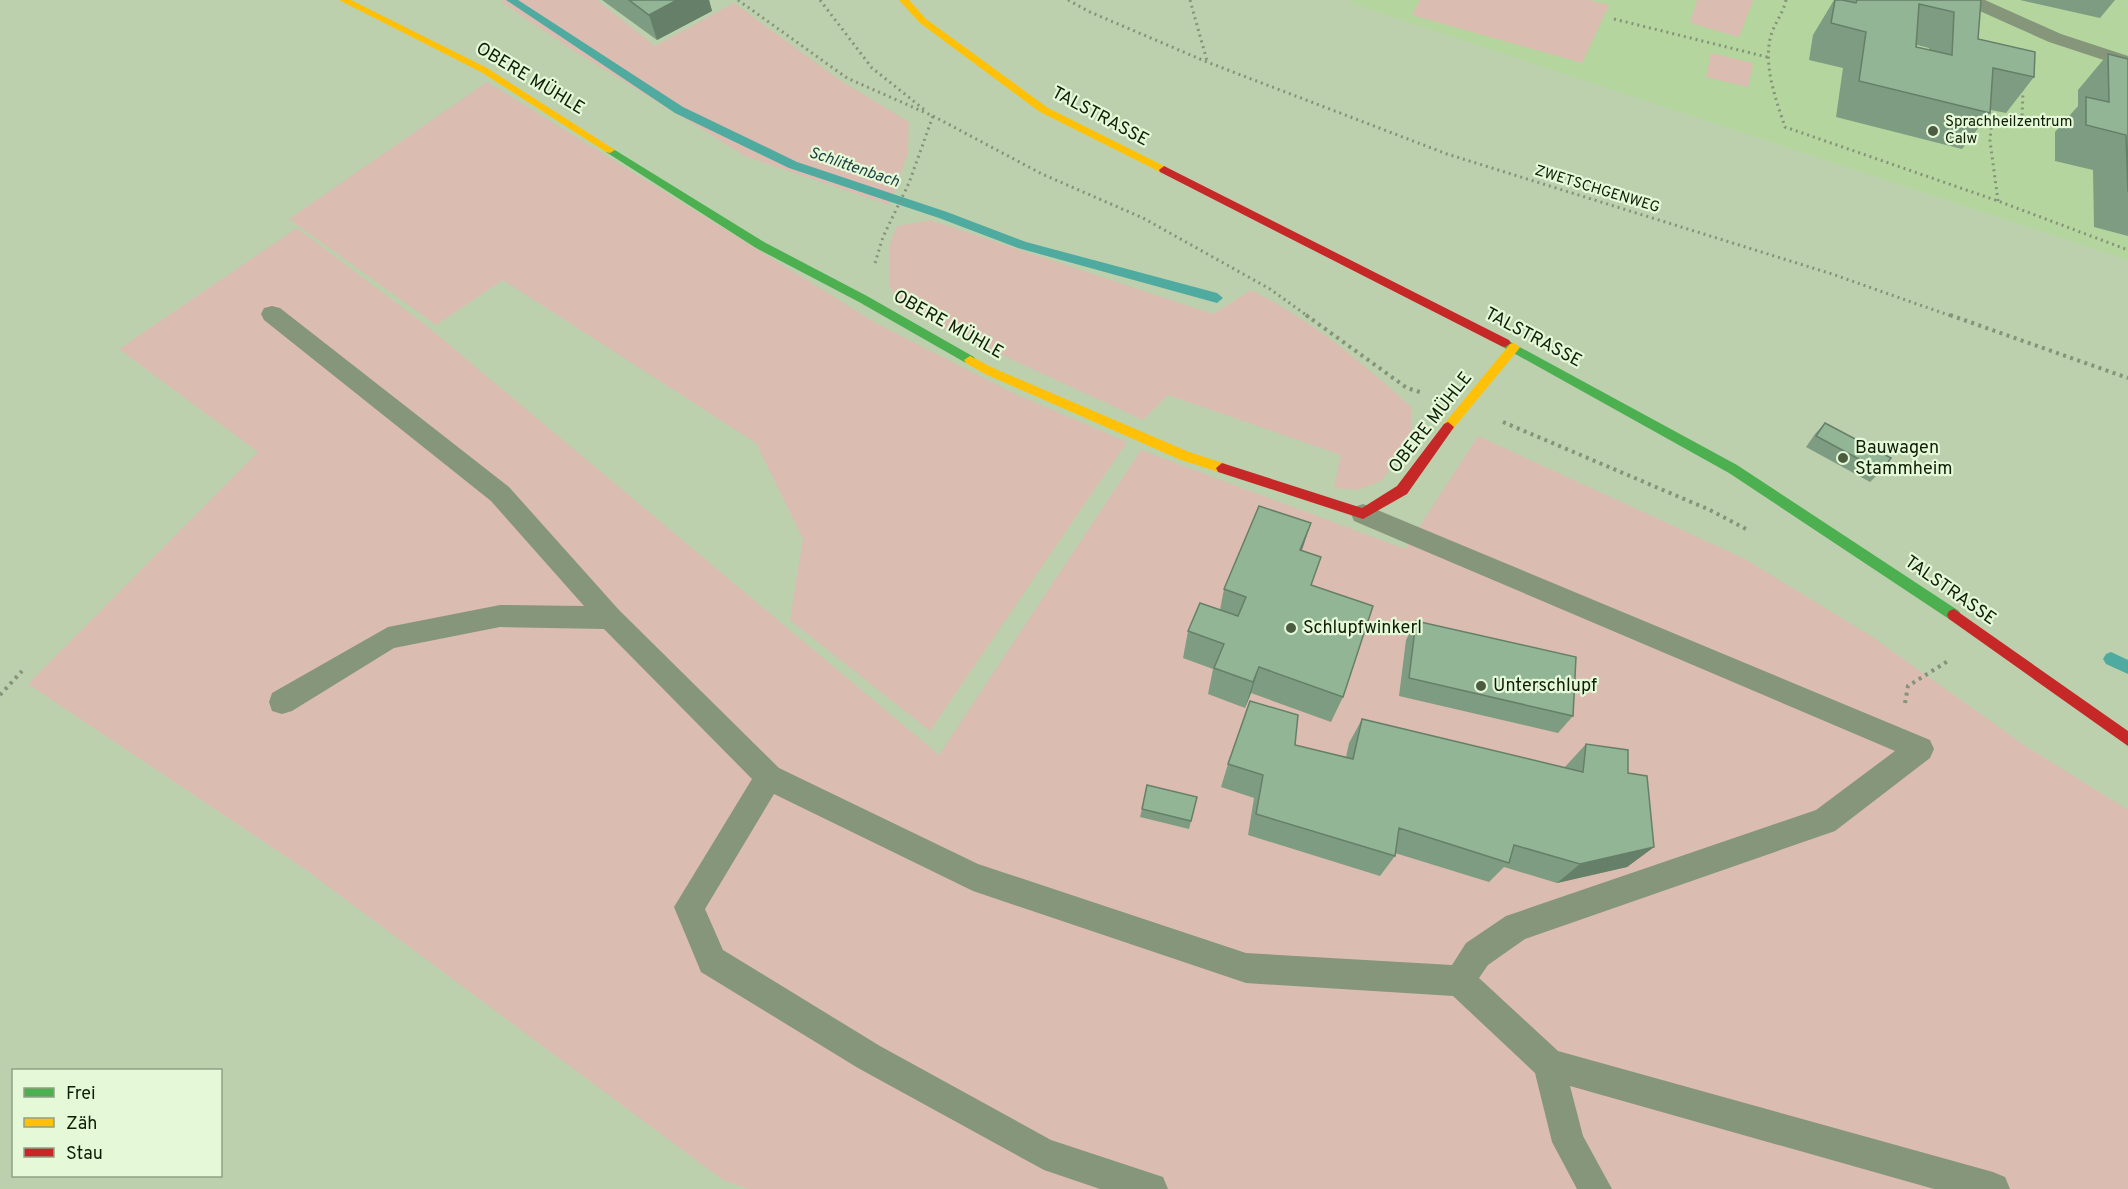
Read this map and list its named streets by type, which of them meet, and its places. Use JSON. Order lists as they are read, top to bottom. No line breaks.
{"streets":{"street":["OBERE MÜHLE","TALSTRASSE"],"path":["ZWETSCHGENWEG"]},"crossings":[["OBERE MÜHLE","TALSTRASSE"]],"water":["Schlittenbach"],"places":["Sprachheilzentrum Calw","Bauwagen Stammheim","Schlupfwinkerl","Unterschlupf"],"legend":["Frei","Zäh","Stau"]}
